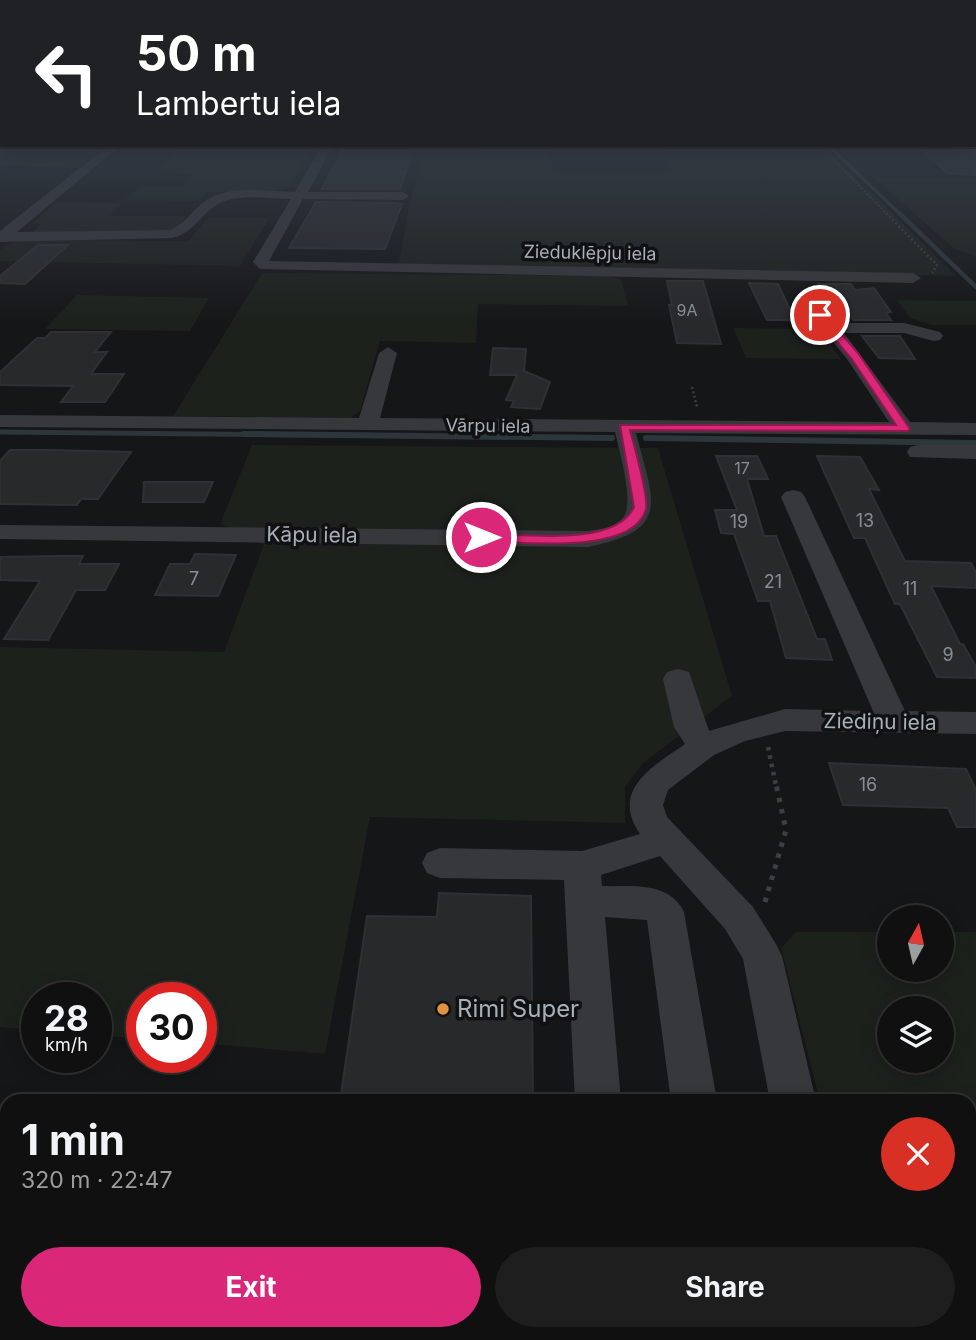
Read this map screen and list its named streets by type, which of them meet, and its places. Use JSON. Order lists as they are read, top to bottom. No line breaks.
{"streets":{"street":["Zieduklēpju iela","Vārpu iela","Kāpu iela","Ziediņu iela"]},"crossings":[["Vārpu iela","Kāpu iela"]],"places":["Rimi Super"],"house_numbers":["9A","17","13","19","7","21","11","9","16"],"north":"top","page":{"turn":["50 m","Lambertu iela"],"speed":"28 km/h","limit":"30","heading":["1 min","320 m · 22:47"],"buttons":["Exit","Share"]}}
